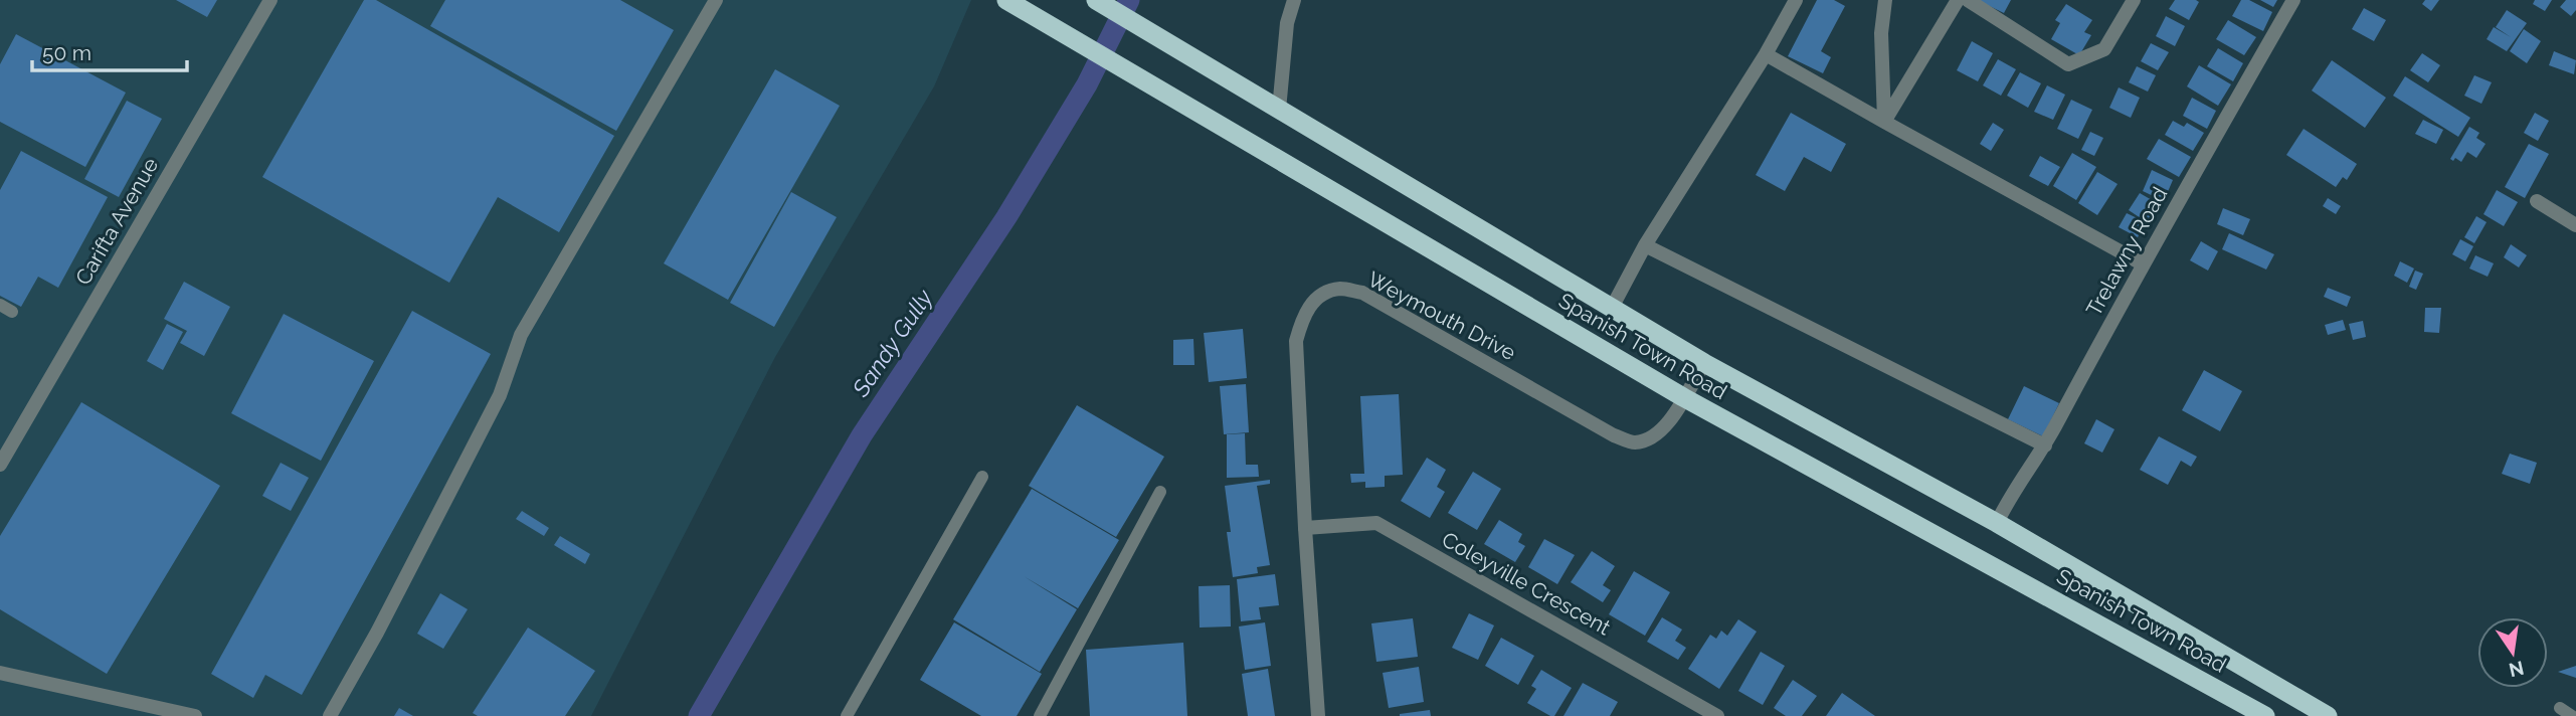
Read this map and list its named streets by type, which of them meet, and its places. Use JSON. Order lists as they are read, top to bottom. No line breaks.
{"streets":{"highway":["Spanish Town Road"],"street":["Carifta Avenue","Trelawny Road","Weymouth Drive","Coleyville Crescent"]},"crossings":[["Trelawny Road","Spanish Town Road"],["Weymouth Drive","Spanish Town Road"],["Weymouth Drive","Coleyville Crescent"]],"water":["Sandy Gully"],"scale_bar":"50 m","north":"bottom"}
